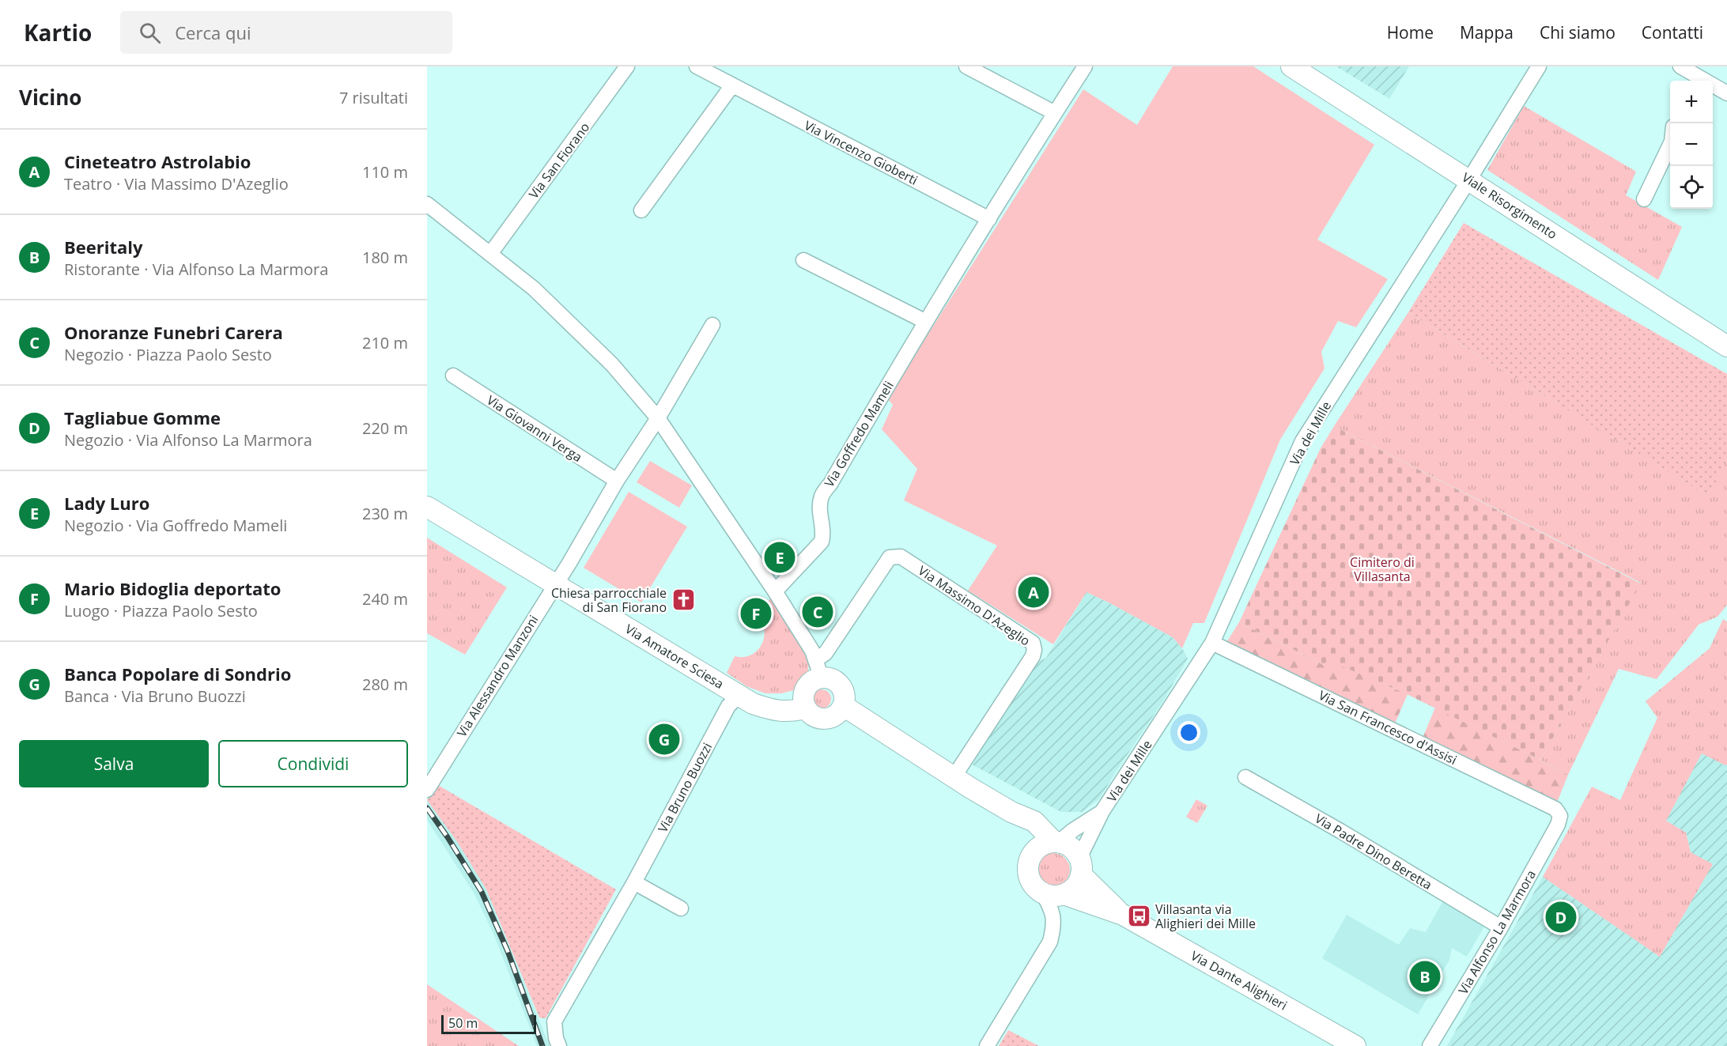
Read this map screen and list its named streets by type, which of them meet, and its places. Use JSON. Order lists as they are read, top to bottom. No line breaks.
{"streets":{"street":["Via Vincenzo Gioberti","Via San Fiorano","Viale Risorgimento","Via Giovanni Verga","Via dei Mille","Via Goffredo Mameli","Via Massimo D'Azeglio","Via Amatore Sciesa","Via Alessandro Manzoni","Via San Francesco d'Assisi","Via Bruno Buozzi","Via Padre Dino Beretta","Via Alfonso La Marmora","Via Dante Alighieri"]},"crossings":[["Via Vincenzo Gioberti","Via Goffredo Mameli"],["Viale Risorgimento","Via dei Mille"],["Via Giovanni Verga","Via Alessandro Manzoni"],["Via dei Mille","Via San Francesco d'Assisi"],["Via dei Mille","Via Dante Alighieri"],["Via Massimo D'Azeglio","Via Amatore Sciesa"],["Via Amatore Sciesa","Via Alessandro Manzoni"],["Via Amatore Sciesa","Via Bruno Buozzi"],["Via San Francesco d'Assisi","Via Alfonso La Marmora"],["Via Padre Dino Beretta","Via Alfonso La Marmora"]],"parks":["Cimitero di Villasanta"],"places":{"church":["Chiesa parrocchiale di San Fiorano"],"bus stop":["Villasanta via Alighieri dei Mille"]},"scale_bar":"50 m","page":{"header":"Kartio","search":"Cerca qui","nav":["Home","Mappa","Chi siamo","Contatti"],"heading":["Vicino","7 risultati"],"map_buttons":["+","−"],"list":[{"mark":"A","name":"Cineteatro Astrolabio","note":"Teatro · Via Massimo D'Azeglio","value":"110 m"},{"mark":"B","name":"Beeritaly","note":"Ristorante · Via Alfonso La Marmora","value":"180 m"},{"mark":"C","name":"Onoranze Funebri Carera","note":"Negozio · Piazza Paolo Sesto","value":"210 m"},{"mark":"D","name":"Tagliabue Gomme","note":"Negozio · Via Alfonso La Marmora","value":"220 m"},{"mark":"E","name":"Lady Luro","note":"Negozio · Via Goffredo Mameli","value":"230 m"},{"mark":"F","name":"Mario Bidoglia deportato","note":"Luogo · Piazza Paolo Sesto","value":"240 m"},{"mark":"G","name":"Banca Popolare di Sondrio","note":"Banca · Via Bruno Buozzi","value":"280 m"}],"pins":["E","A","C","F","G","D","B"],"buttons":["Salva","Condividi"],"scale":"50 m"}}
